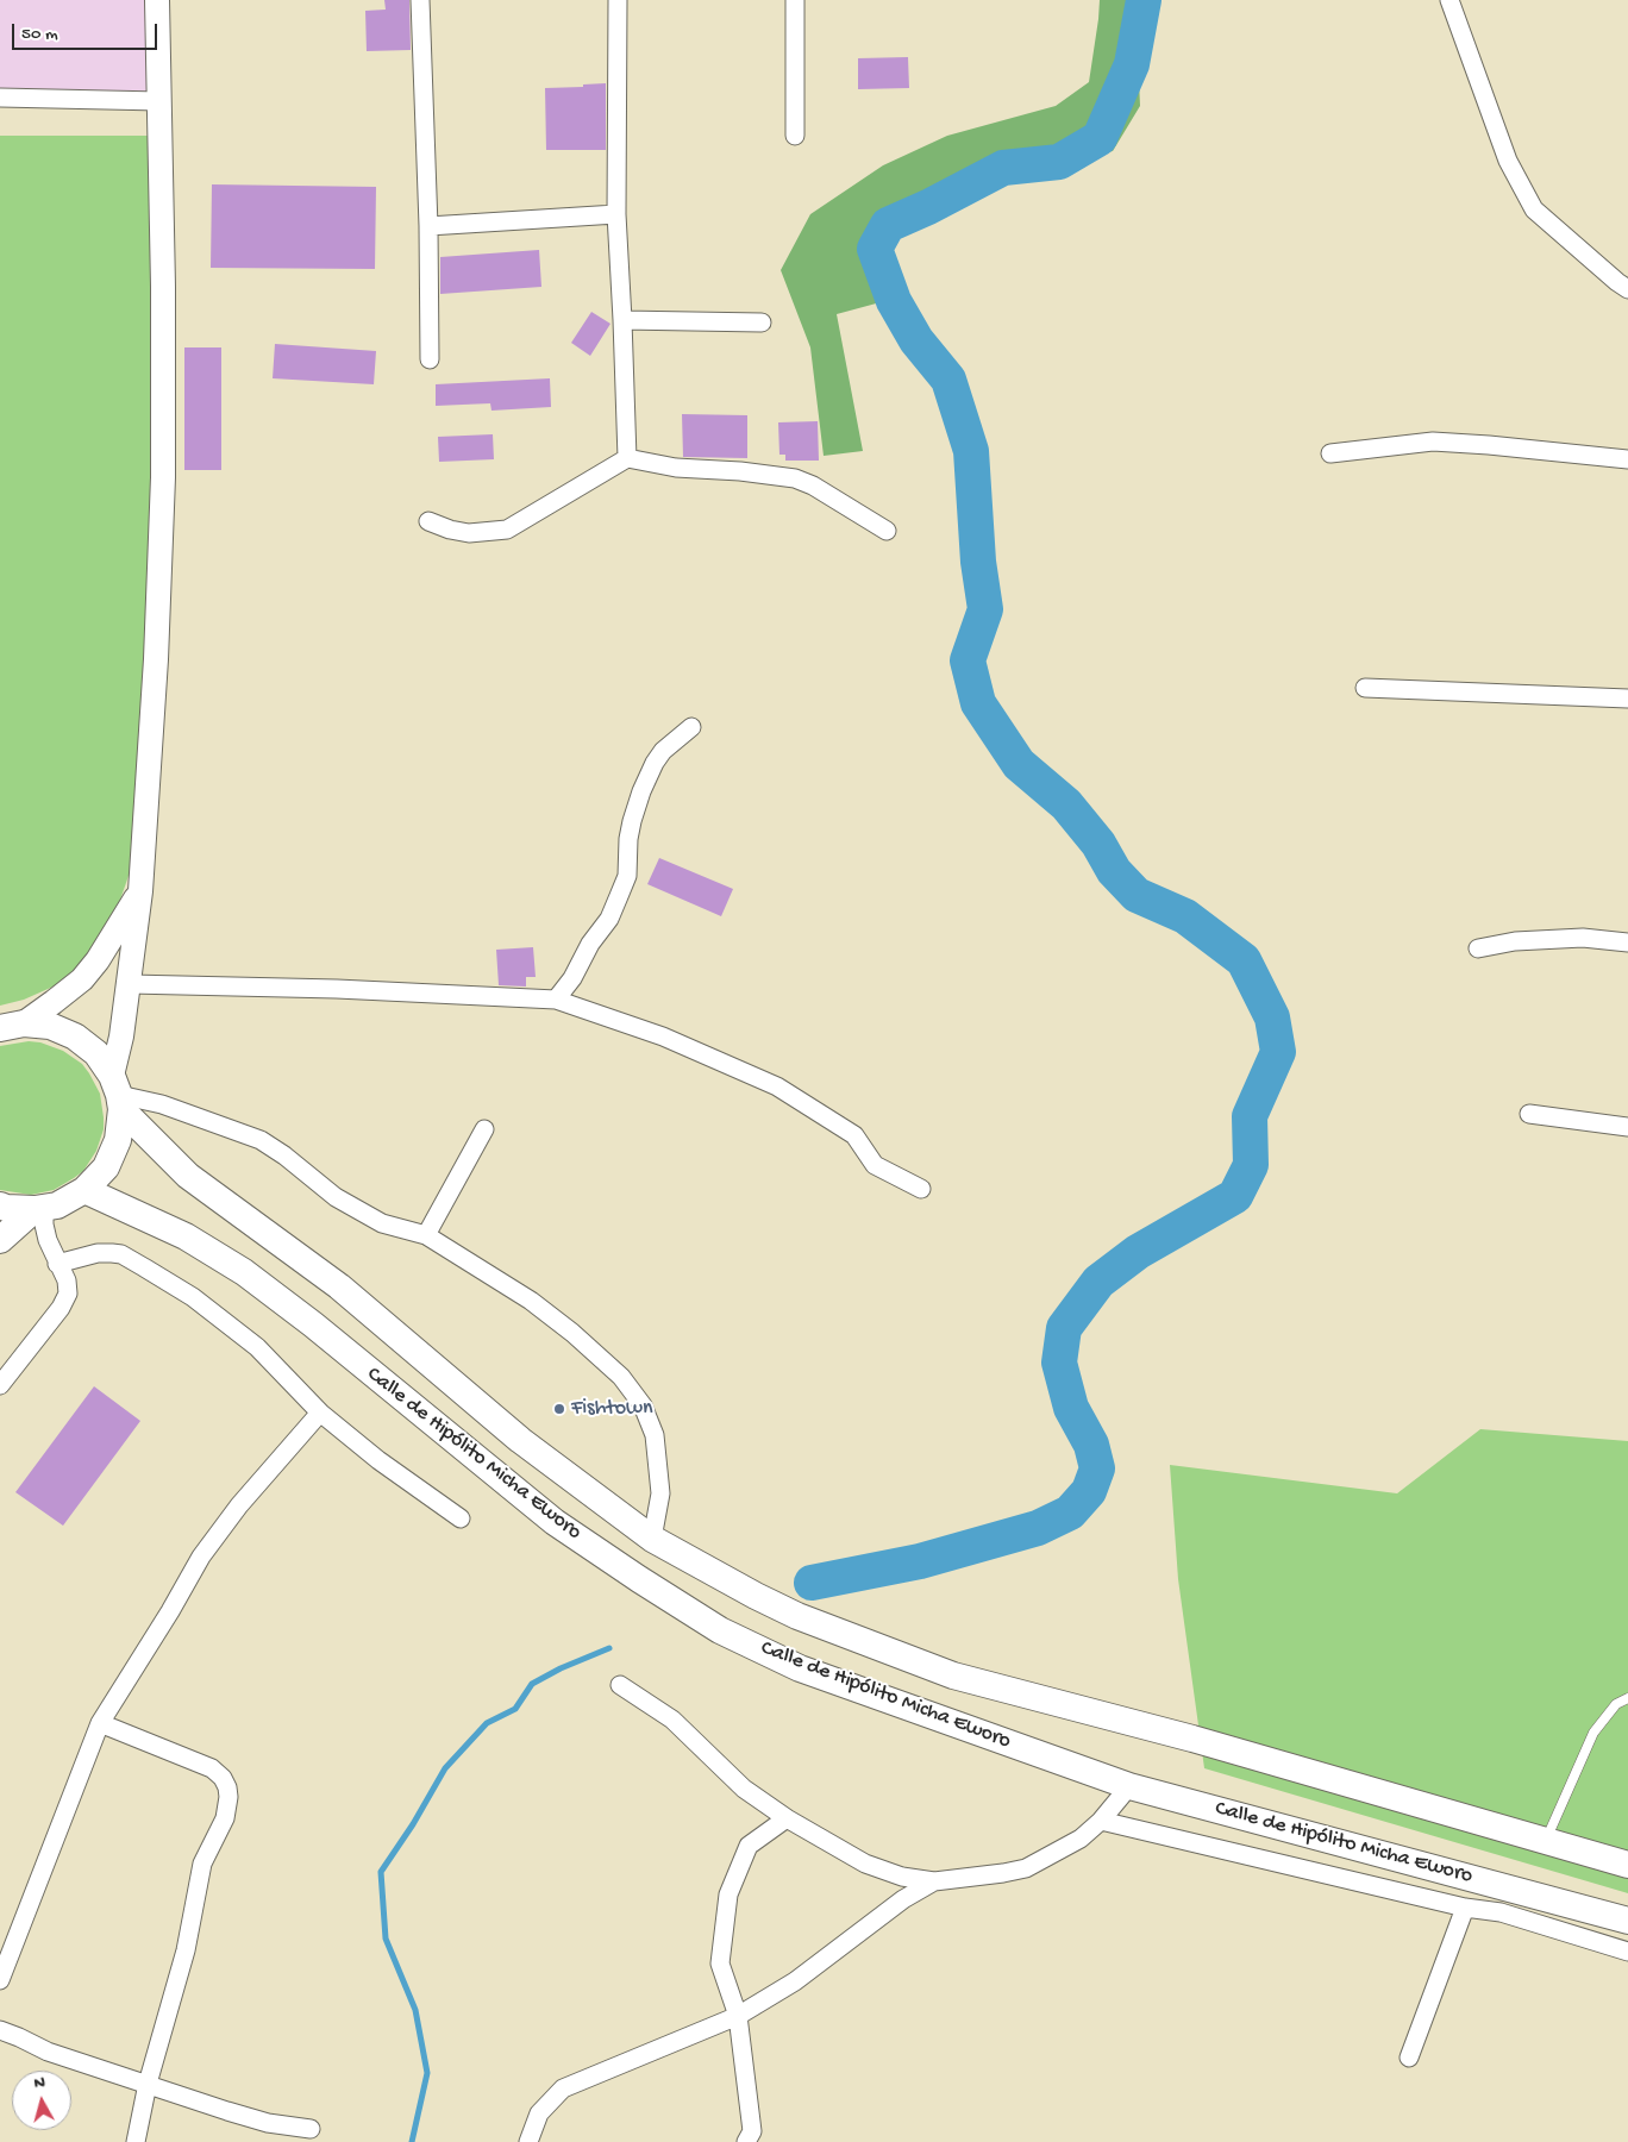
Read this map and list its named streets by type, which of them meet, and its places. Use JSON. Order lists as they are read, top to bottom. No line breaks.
{"streets":{"main road":["Calle de Hipólito Micha Eworo"]},"places":["Fishtown"],"scale_bar":"50 m","north":"top"}
